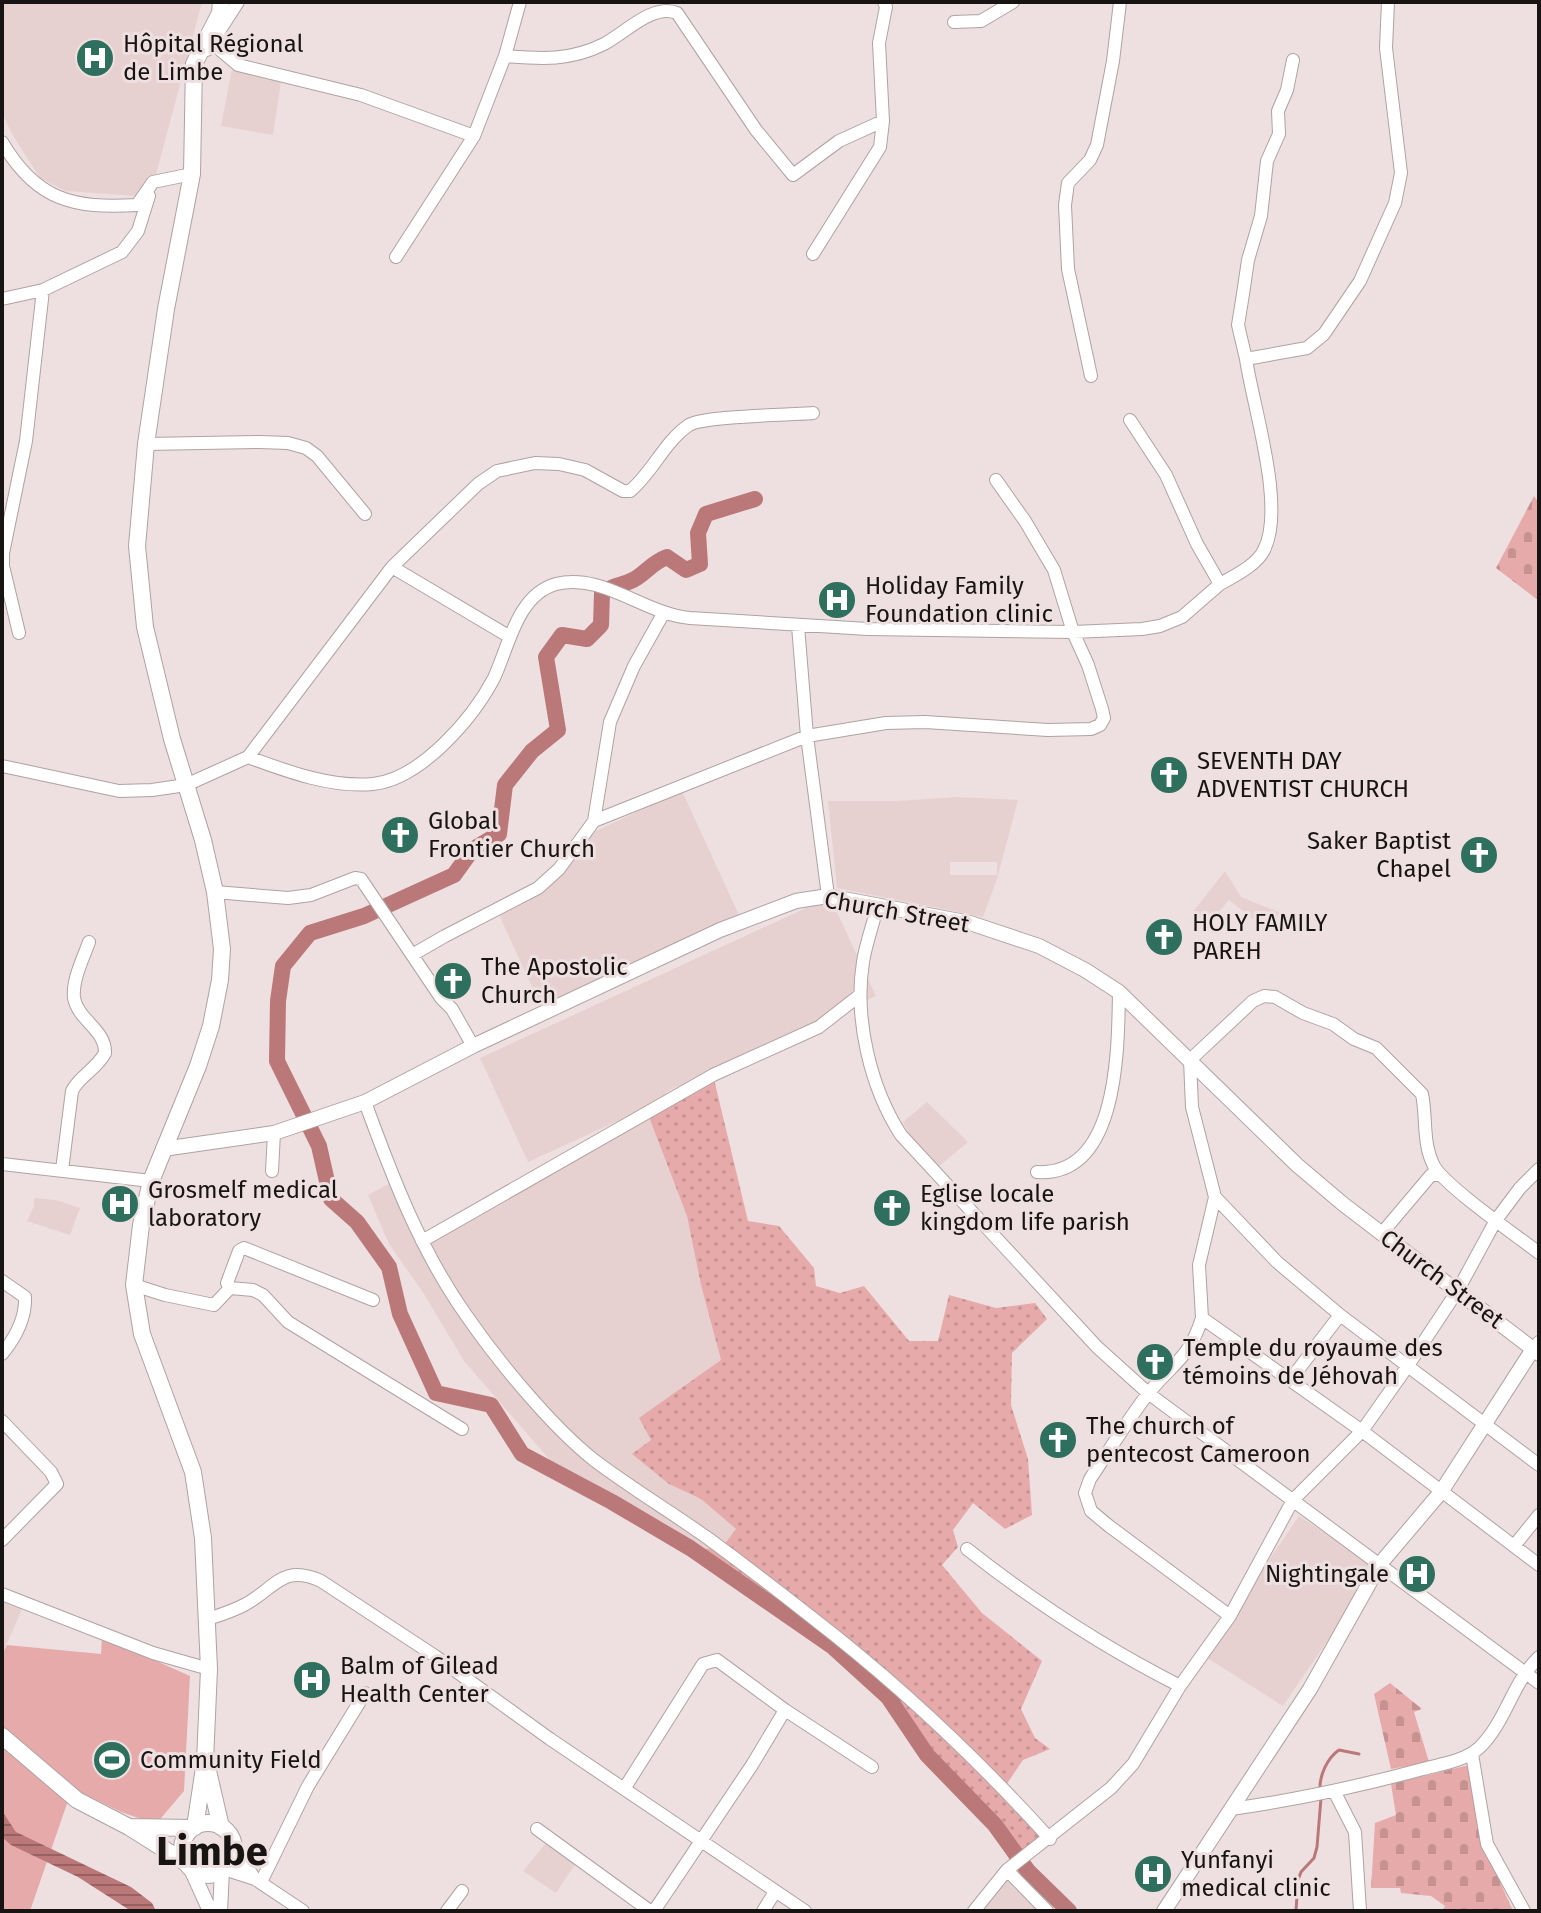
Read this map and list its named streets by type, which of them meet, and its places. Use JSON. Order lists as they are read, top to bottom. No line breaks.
{"streets":{"main road":["Church Street"]},"districts":["Limbe"],"places":{"hospital":["Hôpital Régional de Limbe","Holiday Family Foundation clinic","Grosmelf medical laboratory","Nightingale","Balm of Gilead Health Center","Yunfanyi medical clinic"],"church":["SEVENTH DAY ADVENTIST CHURCH","Global Frontier Church","Saker Baptist Chapel","HOLY FAMILY PAREH","The Apostolic Church","Eglise locale kingdom life parish","Temple du royaume des témoins de Jéhovah","The church of pentecost Cameroon"],"sports":["Community Field"]}}
